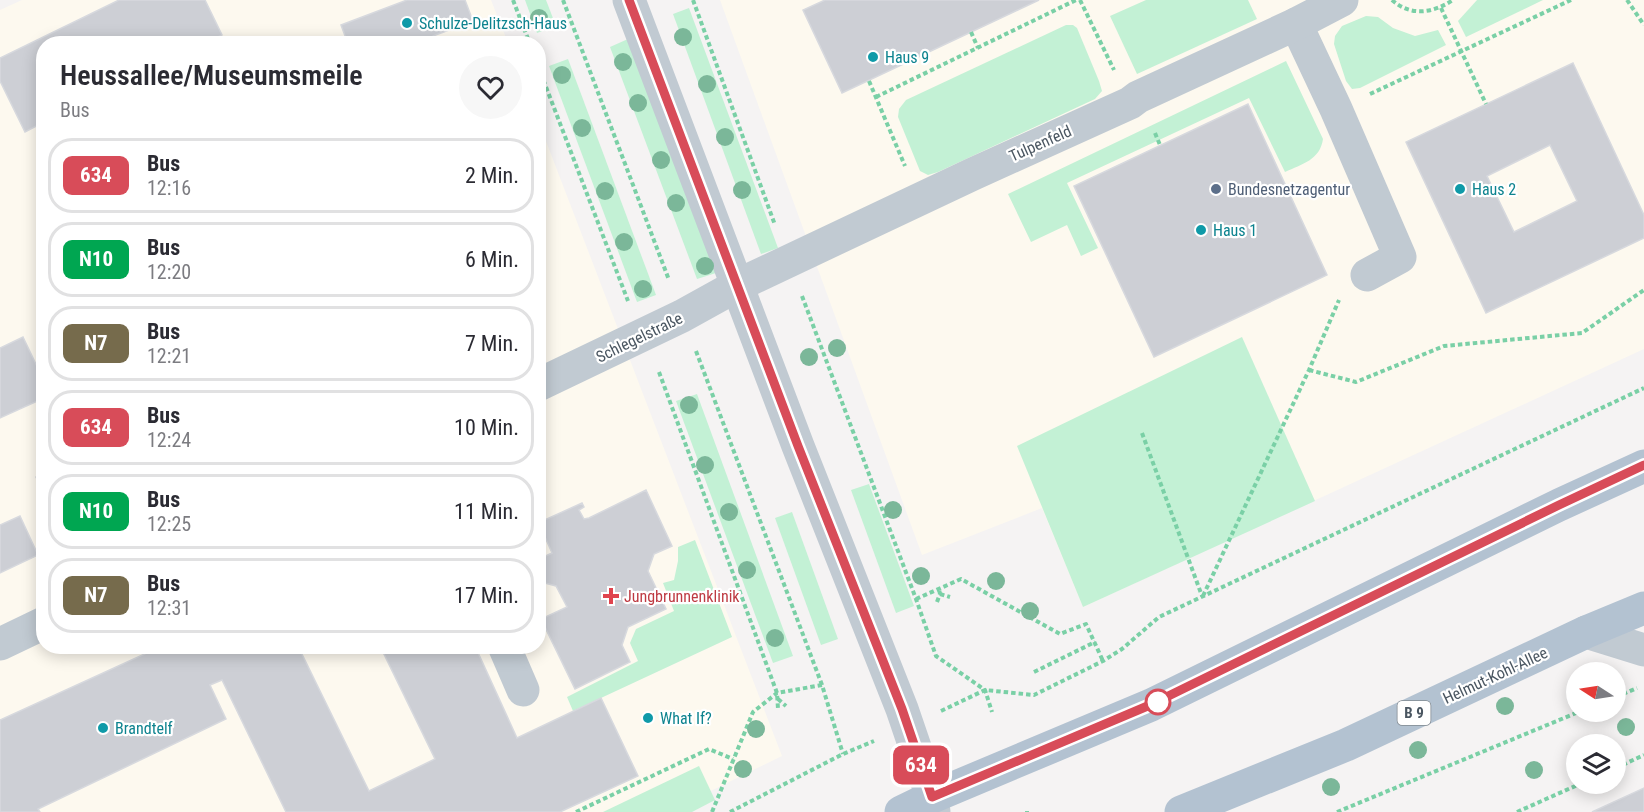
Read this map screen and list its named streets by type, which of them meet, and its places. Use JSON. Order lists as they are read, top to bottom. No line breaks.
{"streets":{"main road":["Helmut-Kohl-Allee","B 9"],"street":["Tulpenfeld","Schlegelstraße"]},"crossings":[["Tulpenfeld","Schlegelstraße"]],"places":{"other":["Schulze-Delitzsch-Haus","Haus 9","Bundesnetzagentur","Haus 2","Haus 1","What If?","Brandtelf"],"health":["Jungbrunnenklinik"]},"lines":["bus line 634"],"north":"left","page":{"on_map":"634","heading":["Heussallee/Museumsmeile","Bus"],"list":[{"mark":"634","name":"Bus","note":"12:16","value":"2 Min."},{"mark":"N10","name":"Bus","note":"12:20","value":"6 Min."},{"mark":"N7","name":"Bus","note":"12:21","value":"7 Min."},{"mark":"634","name":"Bus","note":"12:24","value":"10 Min."},{"mark":"N10","name":"Bus","note":"12:25","value":"11 Min."},{"mark":"N7","name":"Bus","note":"12:31","value":"17 Min."}]}}
